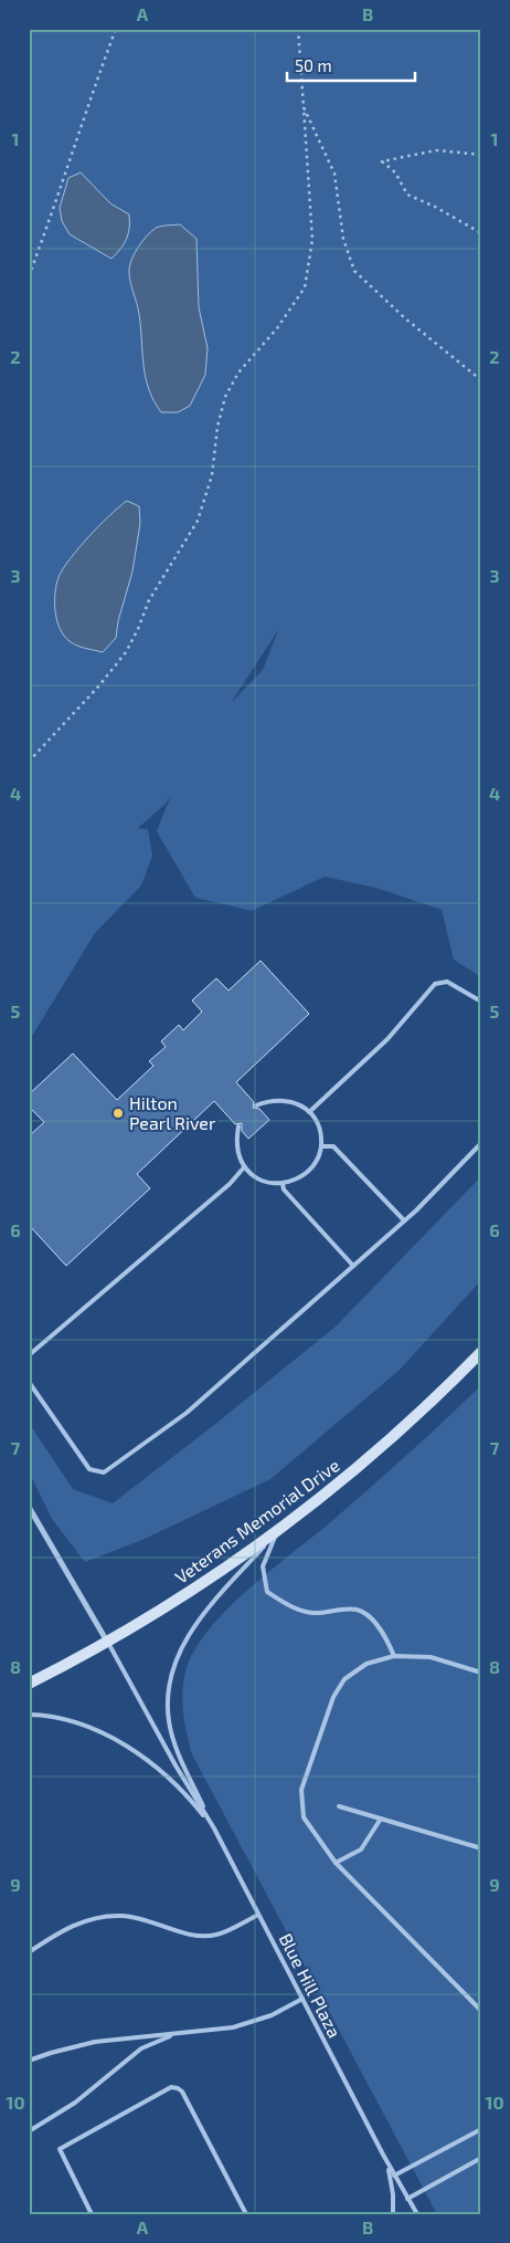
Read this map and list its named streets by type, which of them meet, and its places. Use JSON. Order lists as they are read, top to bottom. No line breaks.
{"streets":{"street":["Veterans Memorial Drive"],"lane":["Blue Hill Plaza"]},"crossings":[["Veterans Memorial Drive","Blue Hill Plaza"]],"places":["Hilton Pearl River"],"scale_bar":"50 m","grid":{"columns":["A","B"],"rows":["1","2","3","4","5","6","7","8","9","10"]}}
